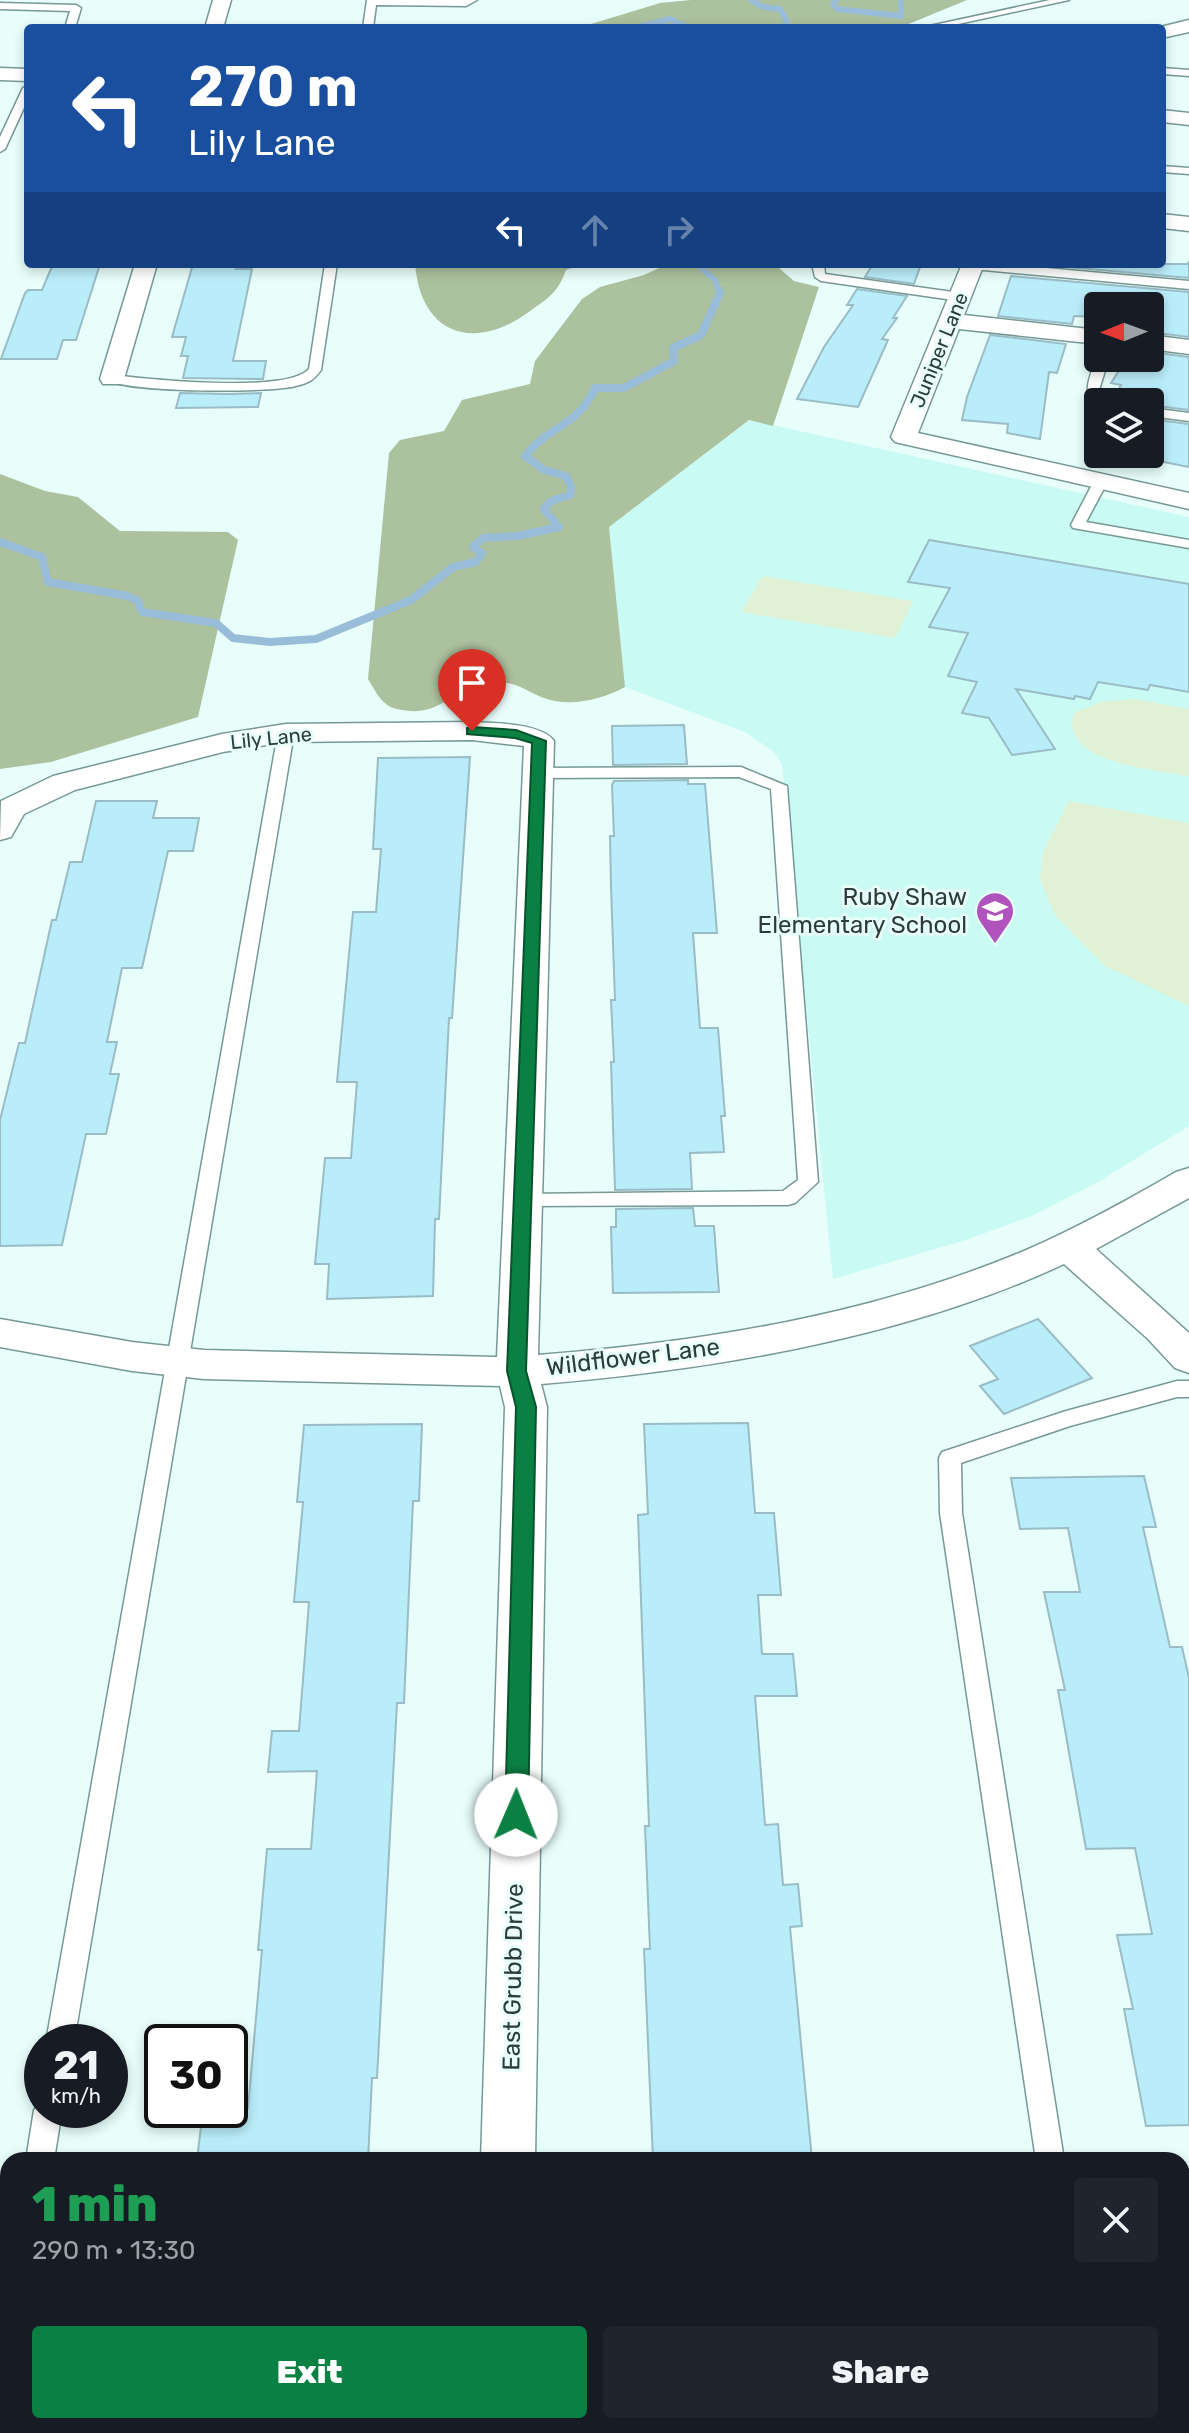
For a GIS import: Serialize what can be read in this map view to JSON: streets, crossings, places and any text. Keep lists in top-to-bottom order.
{
  "streets": {
    "street": [
      "Juniper Lane",
      "Lily Lane",
      "Wildflower Lane",
      "East Grubb Drive"
    ]
  },
  "crossings": [
    ["Lily Lane", "East Grubb Drive"],
    ["Wildflower Lane", "East Grubb Drive"]
  ],
  "places": {
    "school or university": ["Ruby Shaw Elementary School"]
  },
  "north": "left",
  "page": {
    "turn": ["270 m", "Lily Lane"],
    "speed": "21 km/h",
    "limit": "30",
    "heading": ["1 min", "290 m · 13:30"],
    "buttons": ["Exit", "Share"]
  }
}
